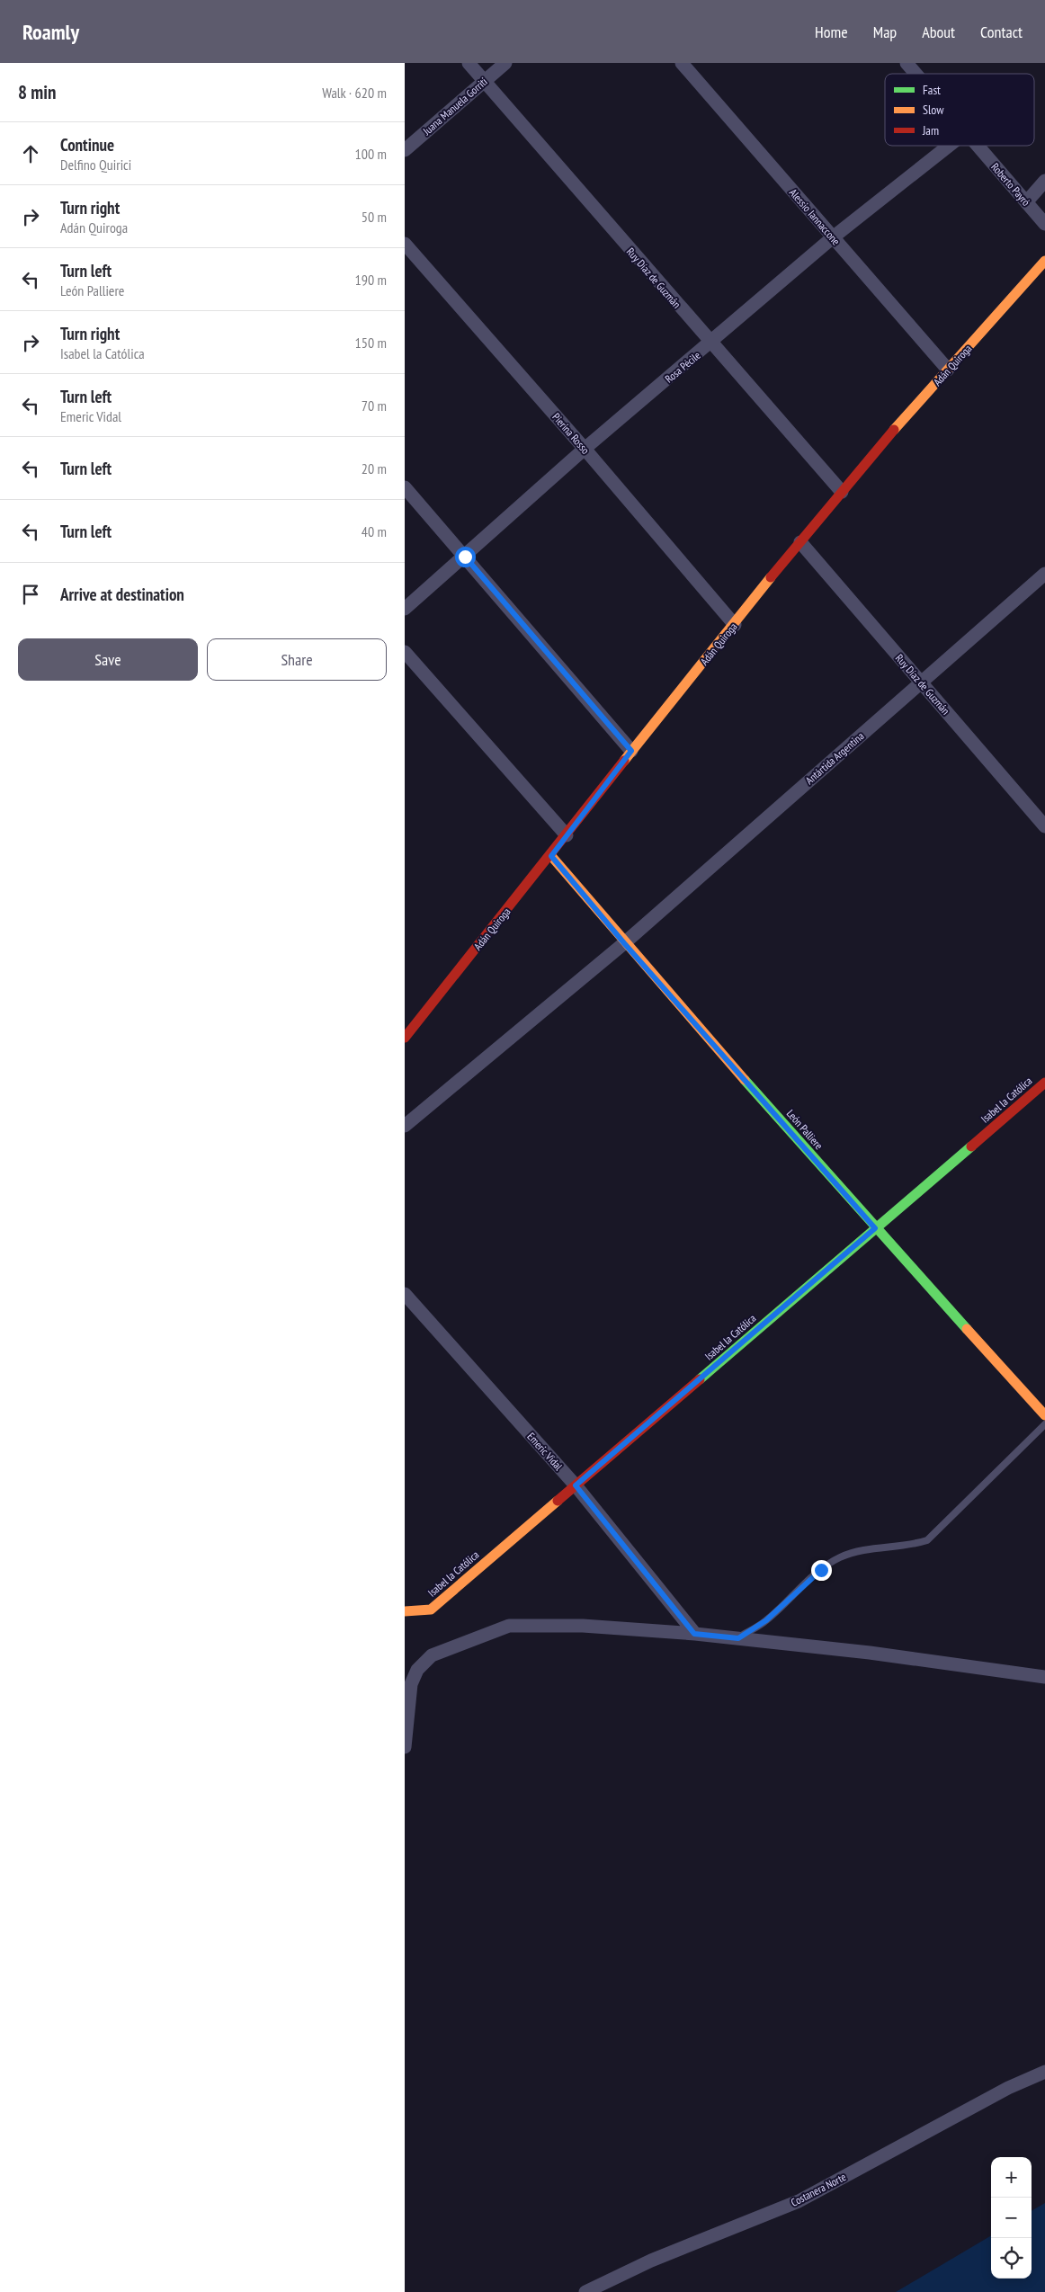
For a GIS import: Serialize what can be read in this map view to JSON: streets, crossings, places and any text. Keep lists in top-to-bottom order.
{
  "streets": {
    "street": [
      "Juana Manuela Gorriti",
      "Roberto Payró",
      "Alessio Iannaccone",
      "Ruy Díaz de Guzmán",
      "Adán Quiroga",
      "Rosa Pécile",
      "Pierina Rosso",
      "Antártida Argentina",
      "Isabel la Católica",
      "León Palliere",
      "Emeric Vidal",
      "Costanera Norte"
    ]
  },
  "crossings": [
    ["Juana Manuela Gorriti", "Ruy Díaz de Guzmán"],
    ["Alessio Iannaccone", "Adán Quiroga"],
    ["Alessio Iannaccone", "Rosa Pécile"],
    ["Ruy Díaz de Guzmán", "Adán Quiroga"],
    ["Ruy Díaz de Guzmán", "Rosa Pécile"],
    ["Ruy Díaz de Guzmán", "Antártida Argentina"],
    ["Adán Quiroga", "Pierina Rosso"],
    ["Adán Quiroga", "León Palliere"],
    ["Rosa Pécile", "Pierina Rosso"],
    ["Antártida Argentina", "León Palliere"],
    ["Isabel la Católica", "León Palliere"],
    ["Isabel la Católica", "Emeric Vidal"]
  ],
  "legend": ["Fast", "Slow", "Jam"],
  "page": {
    "header": "Roamly",
    "nav": [
      "Home",
      "Map",
      "About",
      "Contact"
    ],
    "heading": ["8 min", "Walk · 620 m"],
    "list": [
      ["Continue", "Delfino Quirici", "100 m"],
      ["Turn right", "Adán Quiroga", "50 m"],
      ["Turn left", "León Palliere", "190 m"],
      ["Turn right", "Isabel la Católica", "150 m"],
      ["Turn left", "Emeric Vidal", "70 m"],
      ["Turn left", "20 m"],
      ["Turn left", "40 m"],
      "Arrive at destination"
    ],
    "buttons": ["Save", "Share"],
    "map_buttons": ["+", "−"]
  }
}
